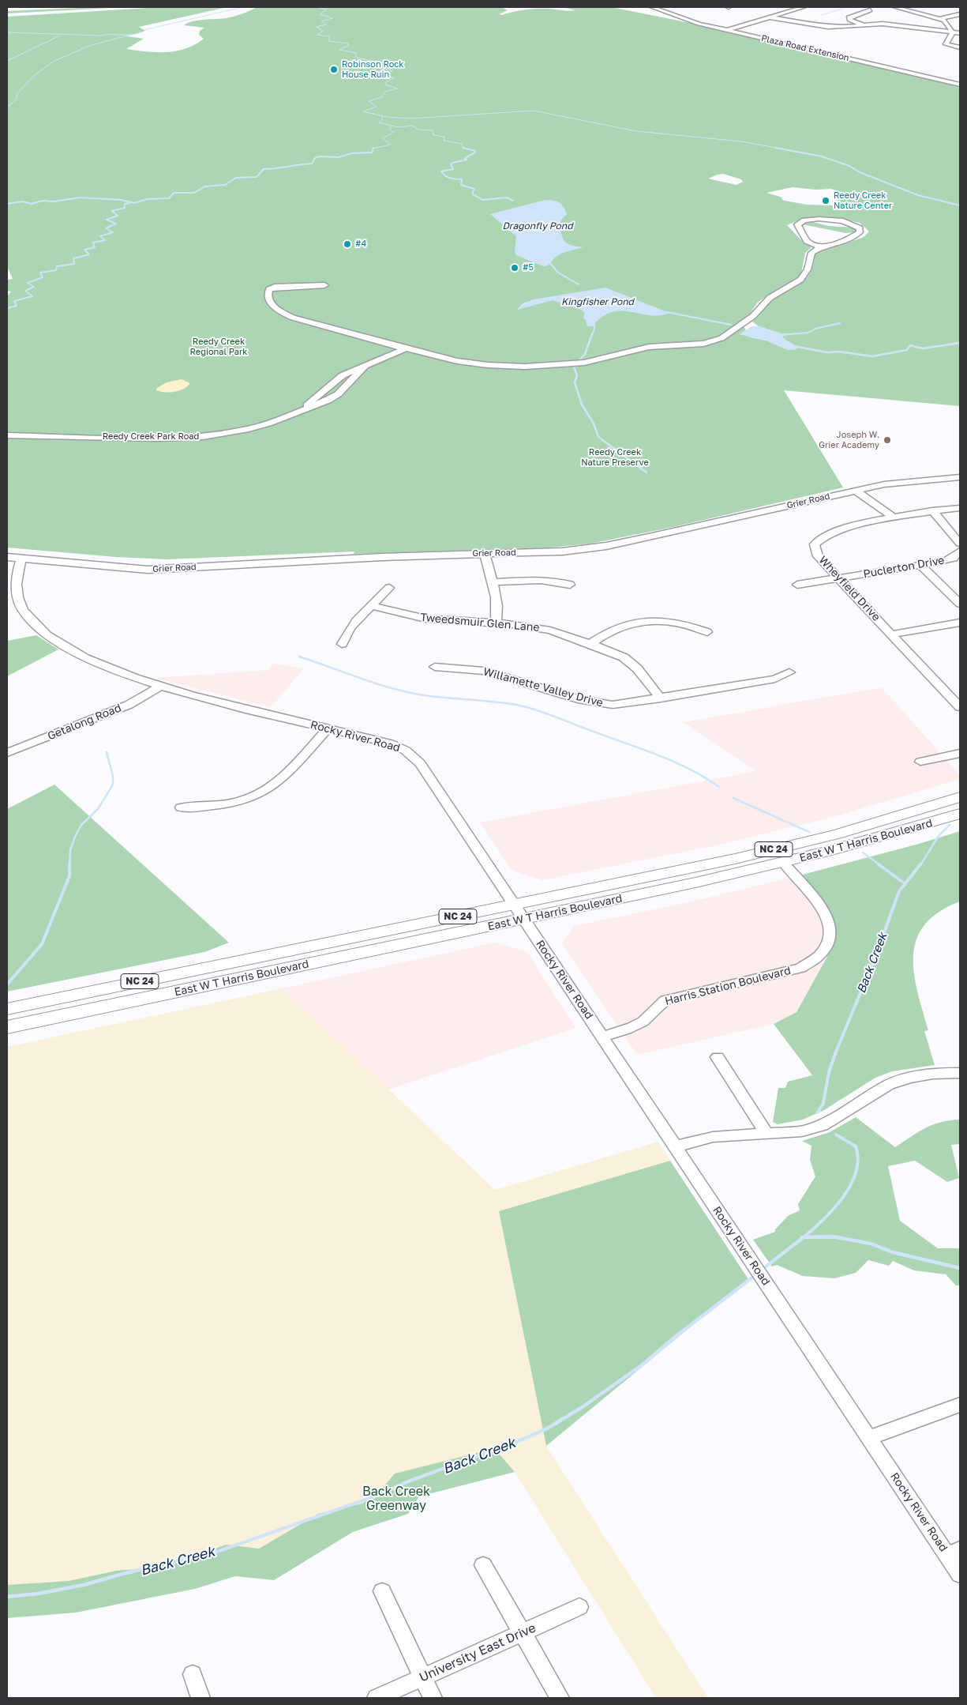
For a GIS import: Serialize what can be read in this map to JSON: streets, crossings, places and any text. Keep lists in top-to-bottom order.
{
  "streets": {
    "main road": ["East W T Harris Boulevard", "NC 24"],
    "street": [
      "Plaza Road Extension",
      "Reedy Creek Park Road",
      "Grier Road",
      "Puclerton Drive",
      "Wheyfield Drive",
      "Tweedsmuir Glen Lane",
      "Willamette Valley Drive",
      "Getalong Road",
      "Rocky River Road",
      "Harris Station Boulevard",
      "University East Drive"
    ]
  },
  "crossings": [
    ["Grier Road", "Rocky River Road"],
    ["Puclerton Drive", "Wheyfield Drive"],
    ["Tweedsmuir Glen Lane", "Willamette Valley Drive"],
    ["Getalong Road", "Rocky River Road"],
    ["Rocky River Road", "East W T Harris Boulevard"],
    ["Rocky River Road", "Harris Station Boulevard"],
    ["East W T Harris Boulevard", "Harris Station Boulevard"]
  ],
  "water": ["Dragonfly Pond", "Kingfisher Pond", "Back Creek"],
  "parks": ["Reedy Creek Regional Park", "Reedy Creek Nature Preserve", "Back Creek Greenway"],
  "places": [
    "Robinson Rock House Ruin",
    "Reedy Creek Nature Center",
    "#4",
    "#5",
    "Joseph W. Grier Academy"
  ]
}
